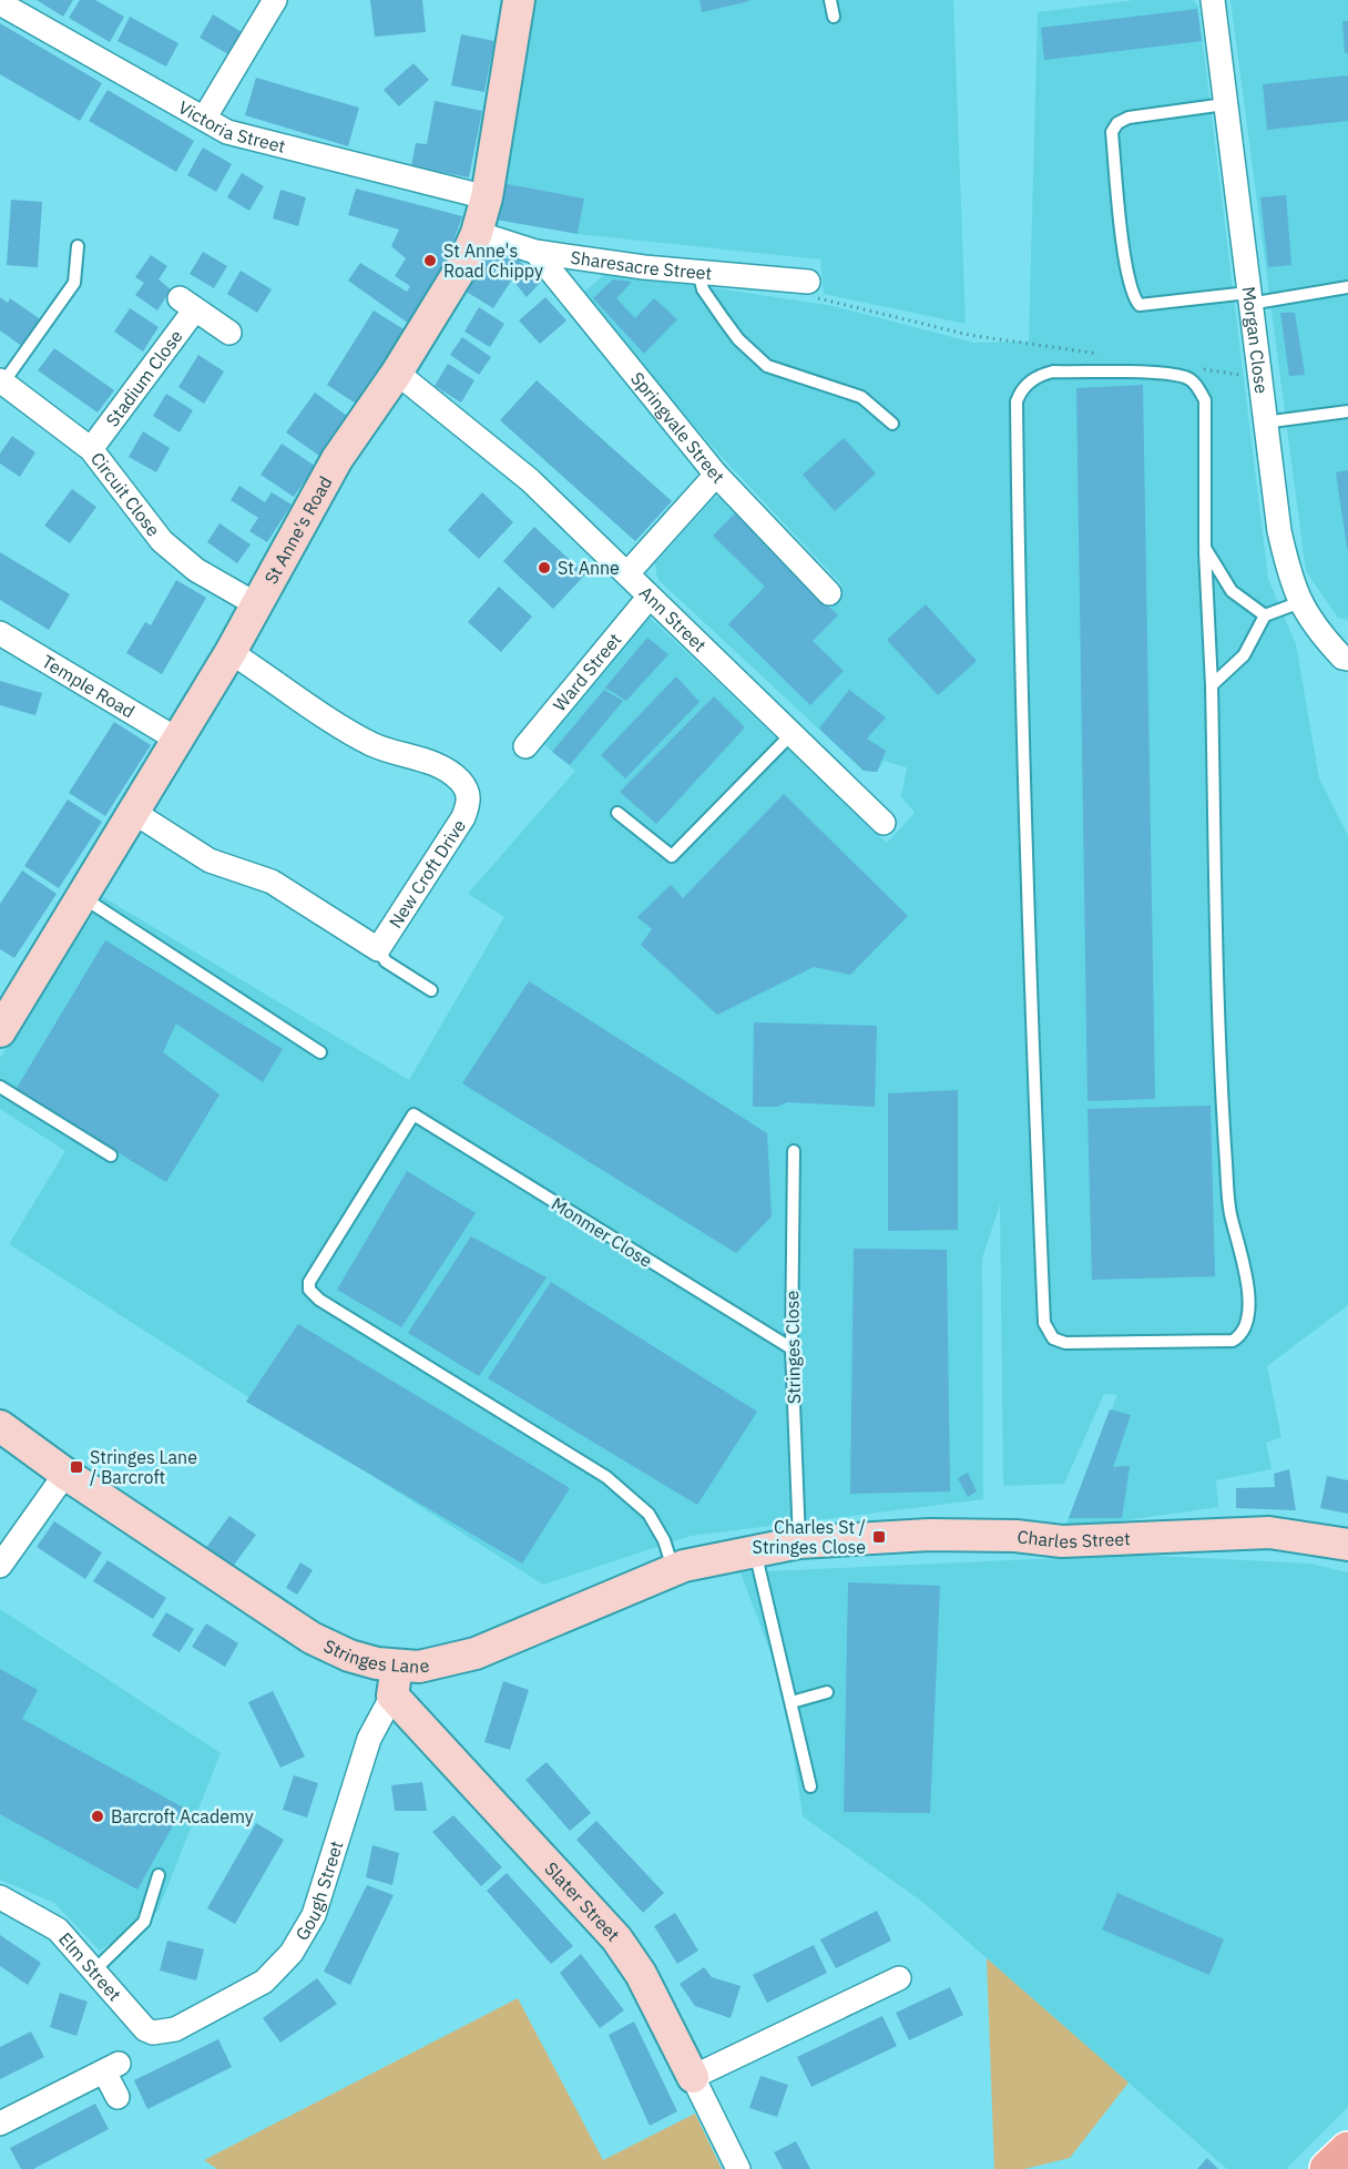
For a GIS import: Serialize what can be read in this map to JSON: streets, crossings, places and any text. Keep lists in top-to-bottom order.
{
  "streets": {
    "street": [
      "Victoria Street",
      "Sharesacre Street",
      "Morgan Close",
      "Stadium Close",
      "Springvale Street",
      "Circuit Close",
      "St Anne's Road",
      "Ann Street",
      "Ward Street",
      "Temple Road",
      "New Croft Drive",
      "Charles Street",
      "Stringes Lane",
      "Gough Street",
      "Slater Street",
      "Elm Street"
    ],
    "lane": ["Monmer Close", "Stringes Close"]
  },
  "crossings": [
    ["Victoria Street", "St Anne's Road"],
    ["Sharesacre Street", "Springvale Street"],
    ["Sharesacre Street", "St Anne's Road"],
    ["Stadium Close", "Circuit Close"],
    ["Circuit Close", "St Anne's Road"],
    ["St Anne's Road", "Ann Street"],
    ["St Anne's Road", "Temple Road"],
    ["St Anne's Road", "New Croft Drive"],
    ["Ann Street", "Ward Street"],
    ["Monmer Close", "Stringes Close"],
    ["Monmer Close", "Stringes Lane"],
    ["Stringes Close", "Charles Street"],
    ["Stringes Close", "Stringes Lane"],
    ["Charles Street", "Stringes Lane"],
    ["Stringes Lane", "Gough Street"],
    ["Stringes Lane", "Slater Street"],
    ["Gough Street", "Slater Street"],
    ["Gough Street", "Elm Street"]
  ],
  "places": {
    "other": ["St Anne's Road Chippy", "St Anne", "Barcroft Academy"],
    "transit": ["Stringes Lane / Barcroft", "Charles St / Stringes Close"]
  }
}
